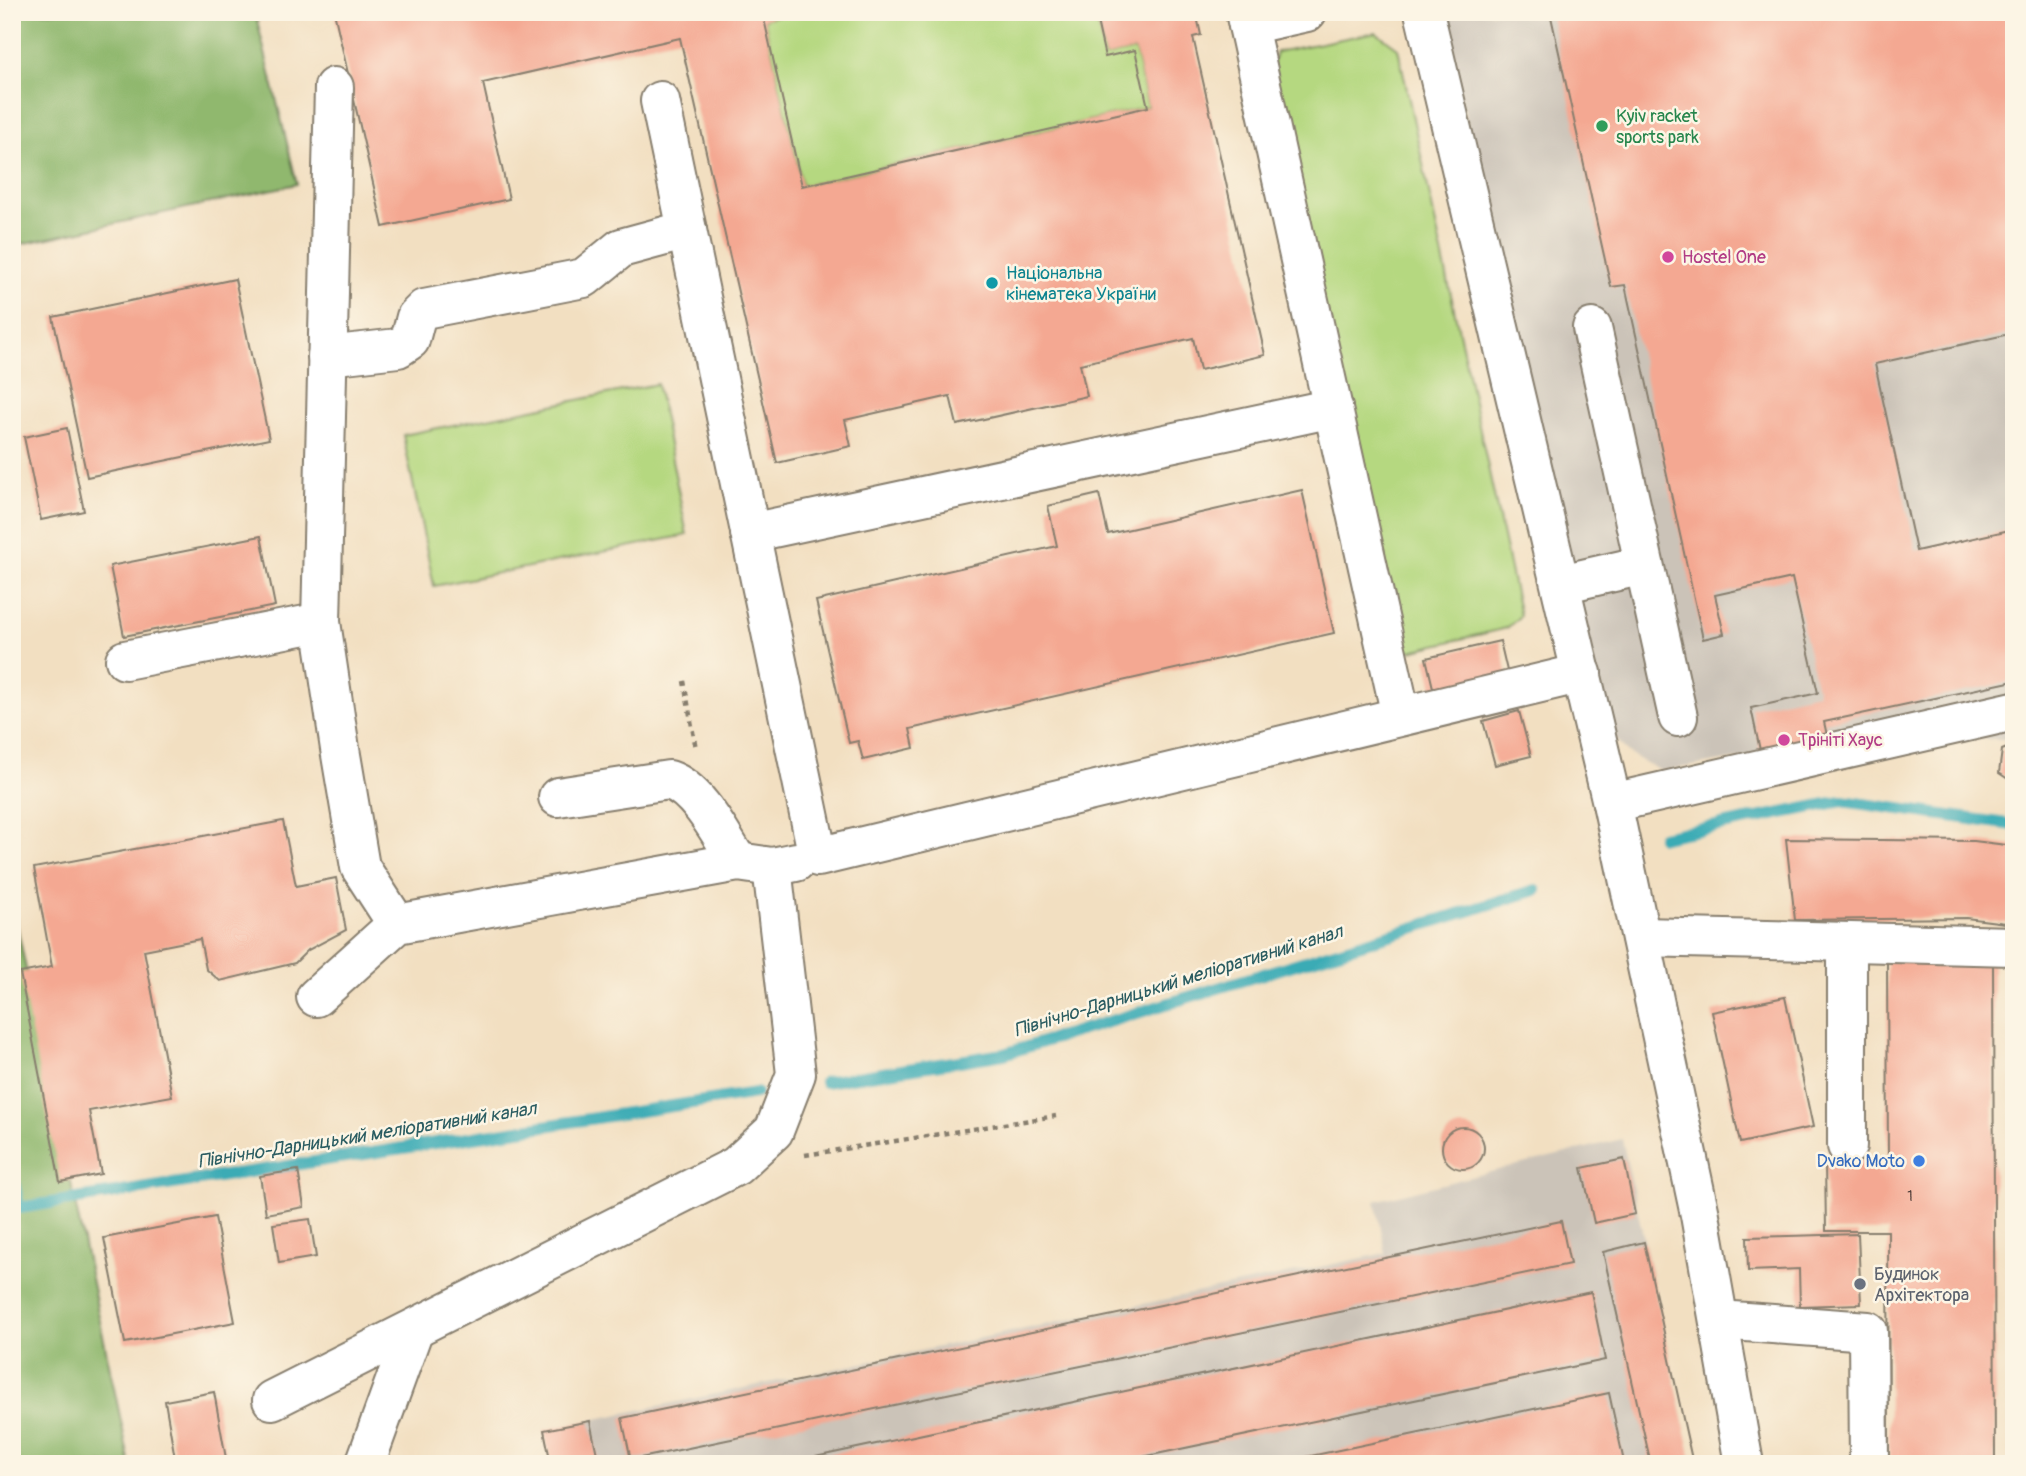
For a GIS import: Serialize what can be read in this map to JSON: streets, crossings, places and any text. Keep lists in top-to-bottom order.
{
  "water": ["Північно-Дарницький меліоративний канал"],
  "places": [
    "Kyiv racket sports park",
    "Hostel One",
    "Національна кінематека України",
    "Трініті Хаус",
    "Dvako Moto",
    "Будинок Архітектора"
  ],
  "house_numbers": ["1"]
}
